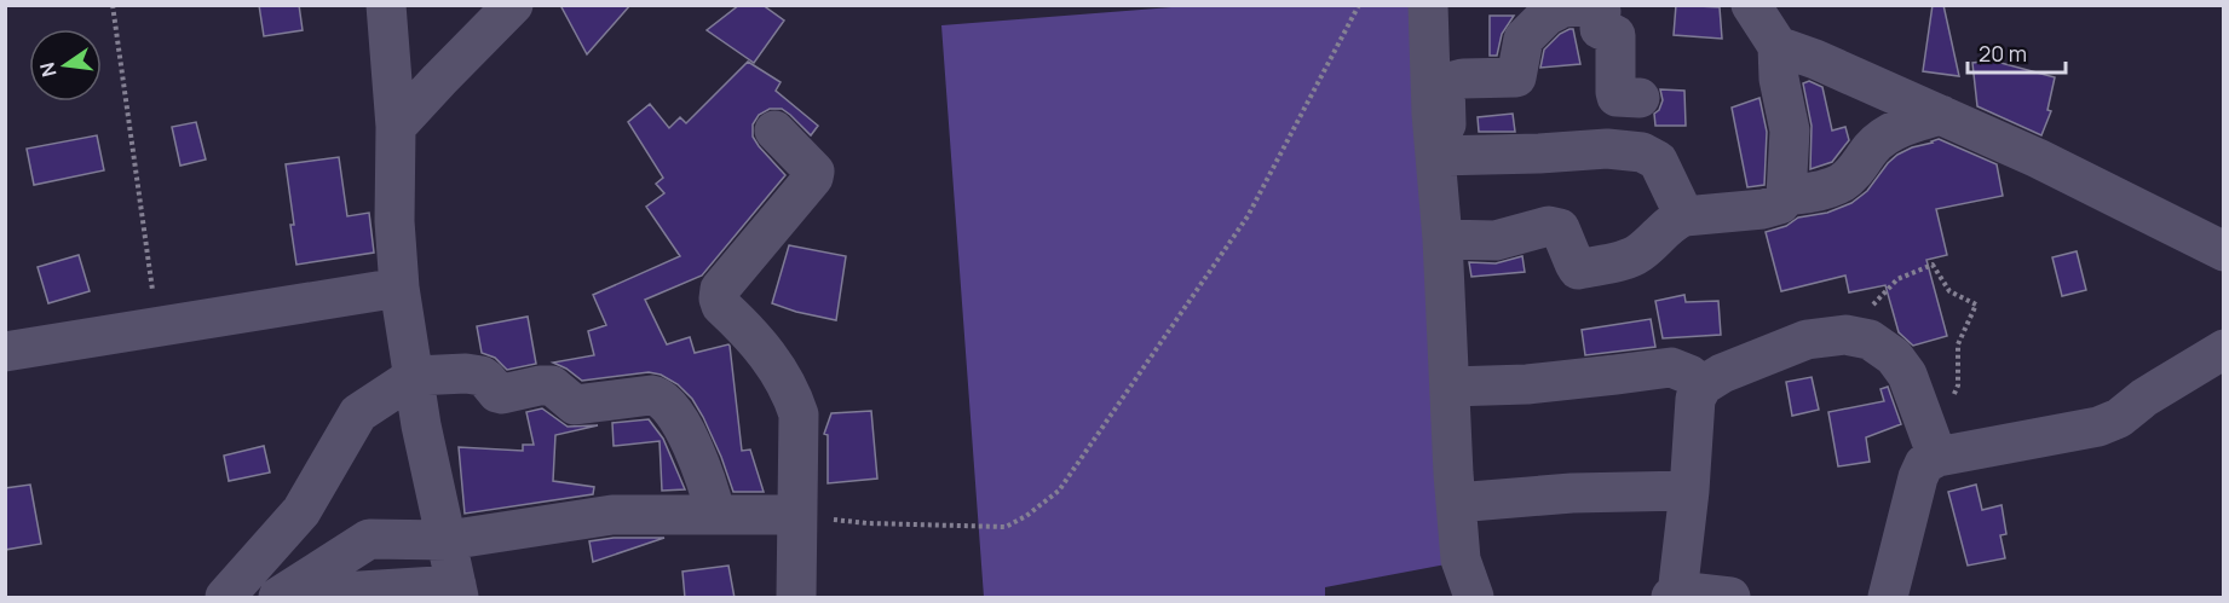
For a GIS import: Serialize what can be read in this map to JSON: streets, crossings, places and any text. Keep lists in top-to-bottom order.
{
  "scale_bar": "20 m",
  "north": "left"
}
